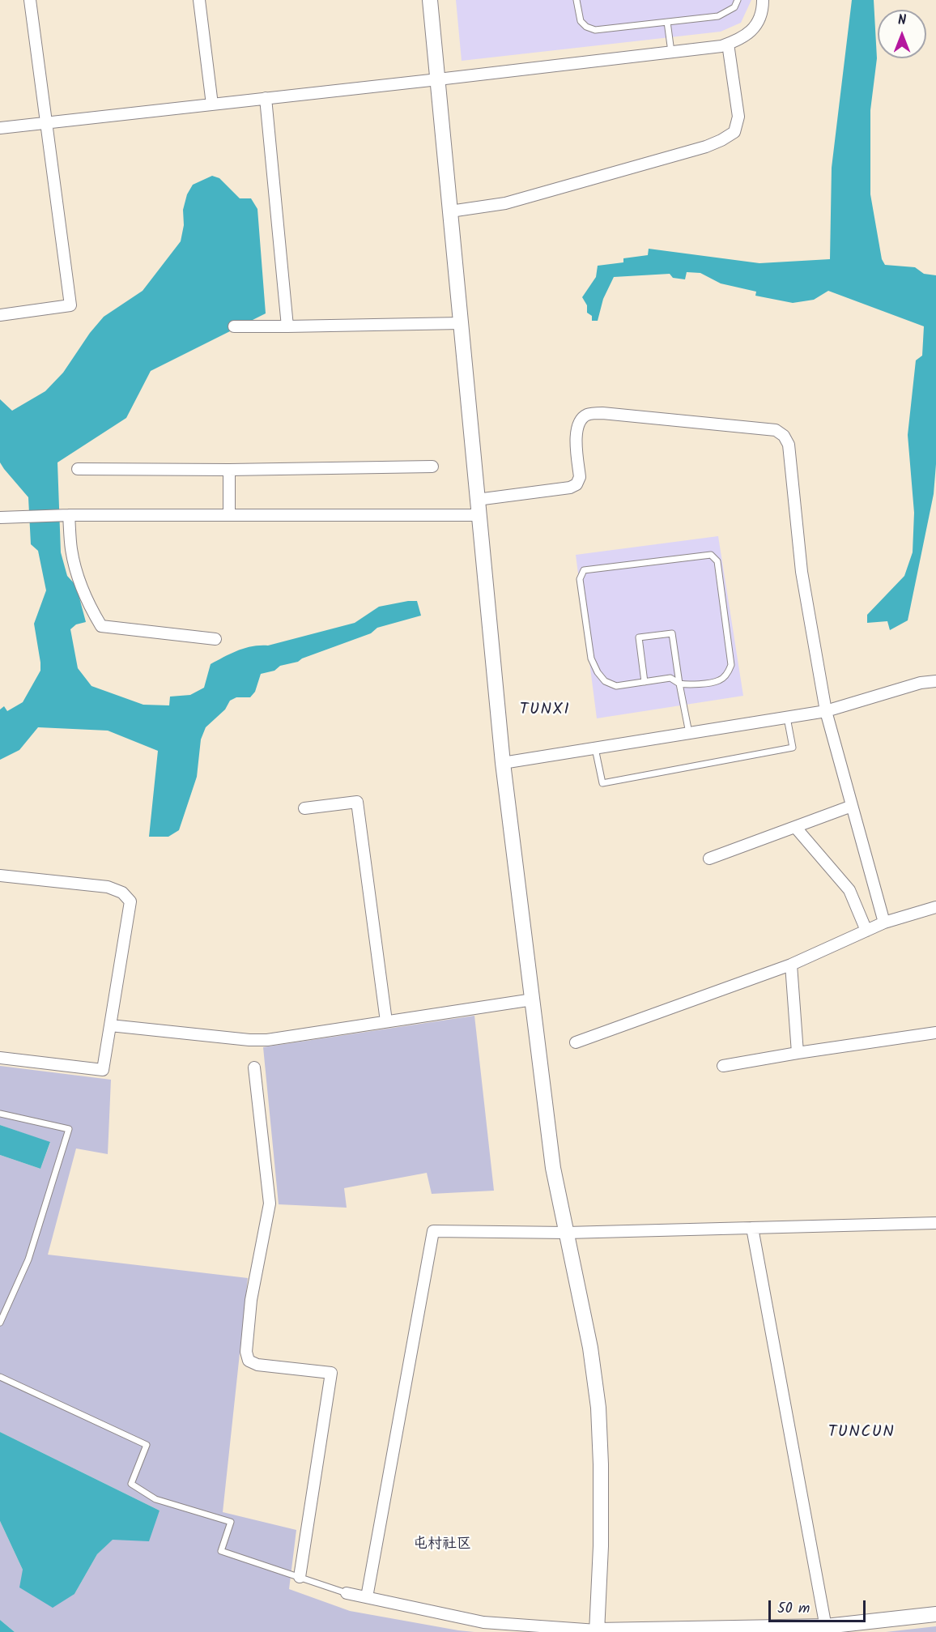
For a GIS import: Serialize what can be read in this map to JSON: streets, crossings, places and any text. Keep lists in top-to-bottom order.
{
  "districts": ["TUNXI", "TUNCUN", "屯村社区"],
  "scale_bar": "50 m",
  "north": "top"
}
